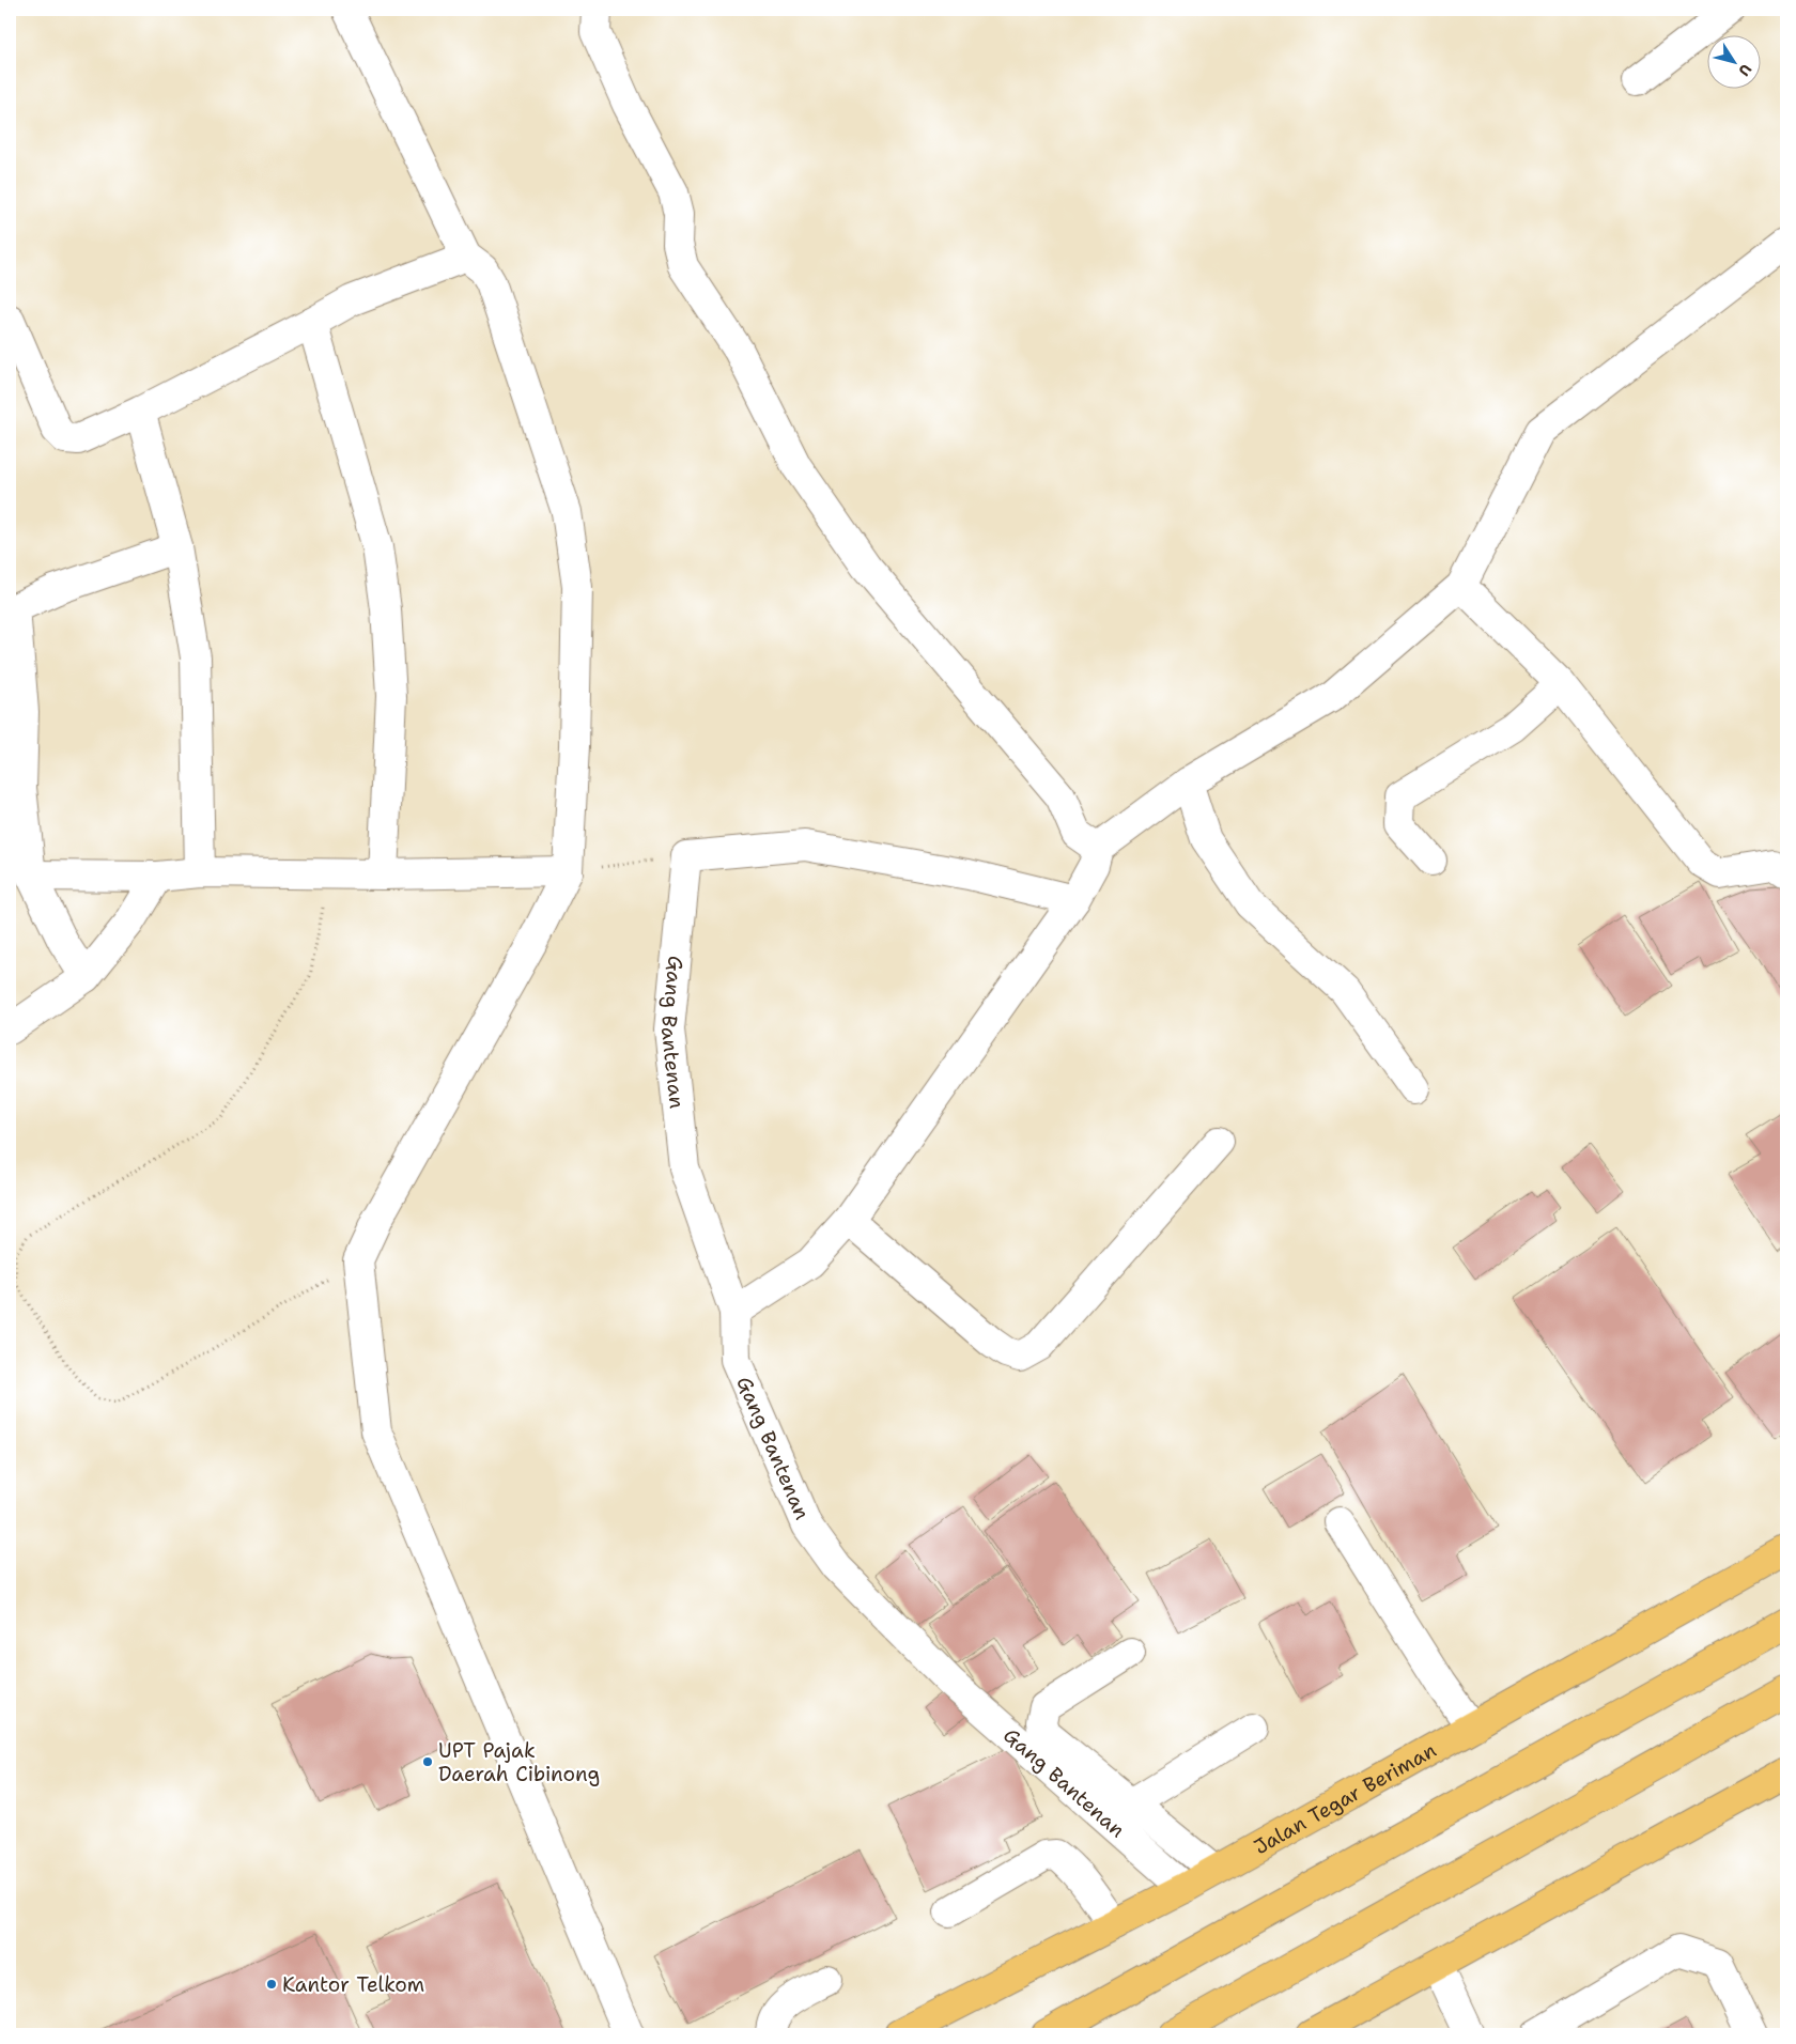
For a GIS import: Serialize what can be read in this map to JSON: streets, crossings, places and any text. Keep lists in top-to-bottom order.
{
  "streets": {
    "main road": ["Jalan Tegar Beriman"],
    "street": ["Gang Bantenan"]
  },
  "crossings": [
    ["Gang Bantenan", "Jalan Tegar Beriman"]
  ],
  "places": ["UPT Pajak Daerah Cibinong", "Kantor Telkom"],
  "north": "bottom right"
}
